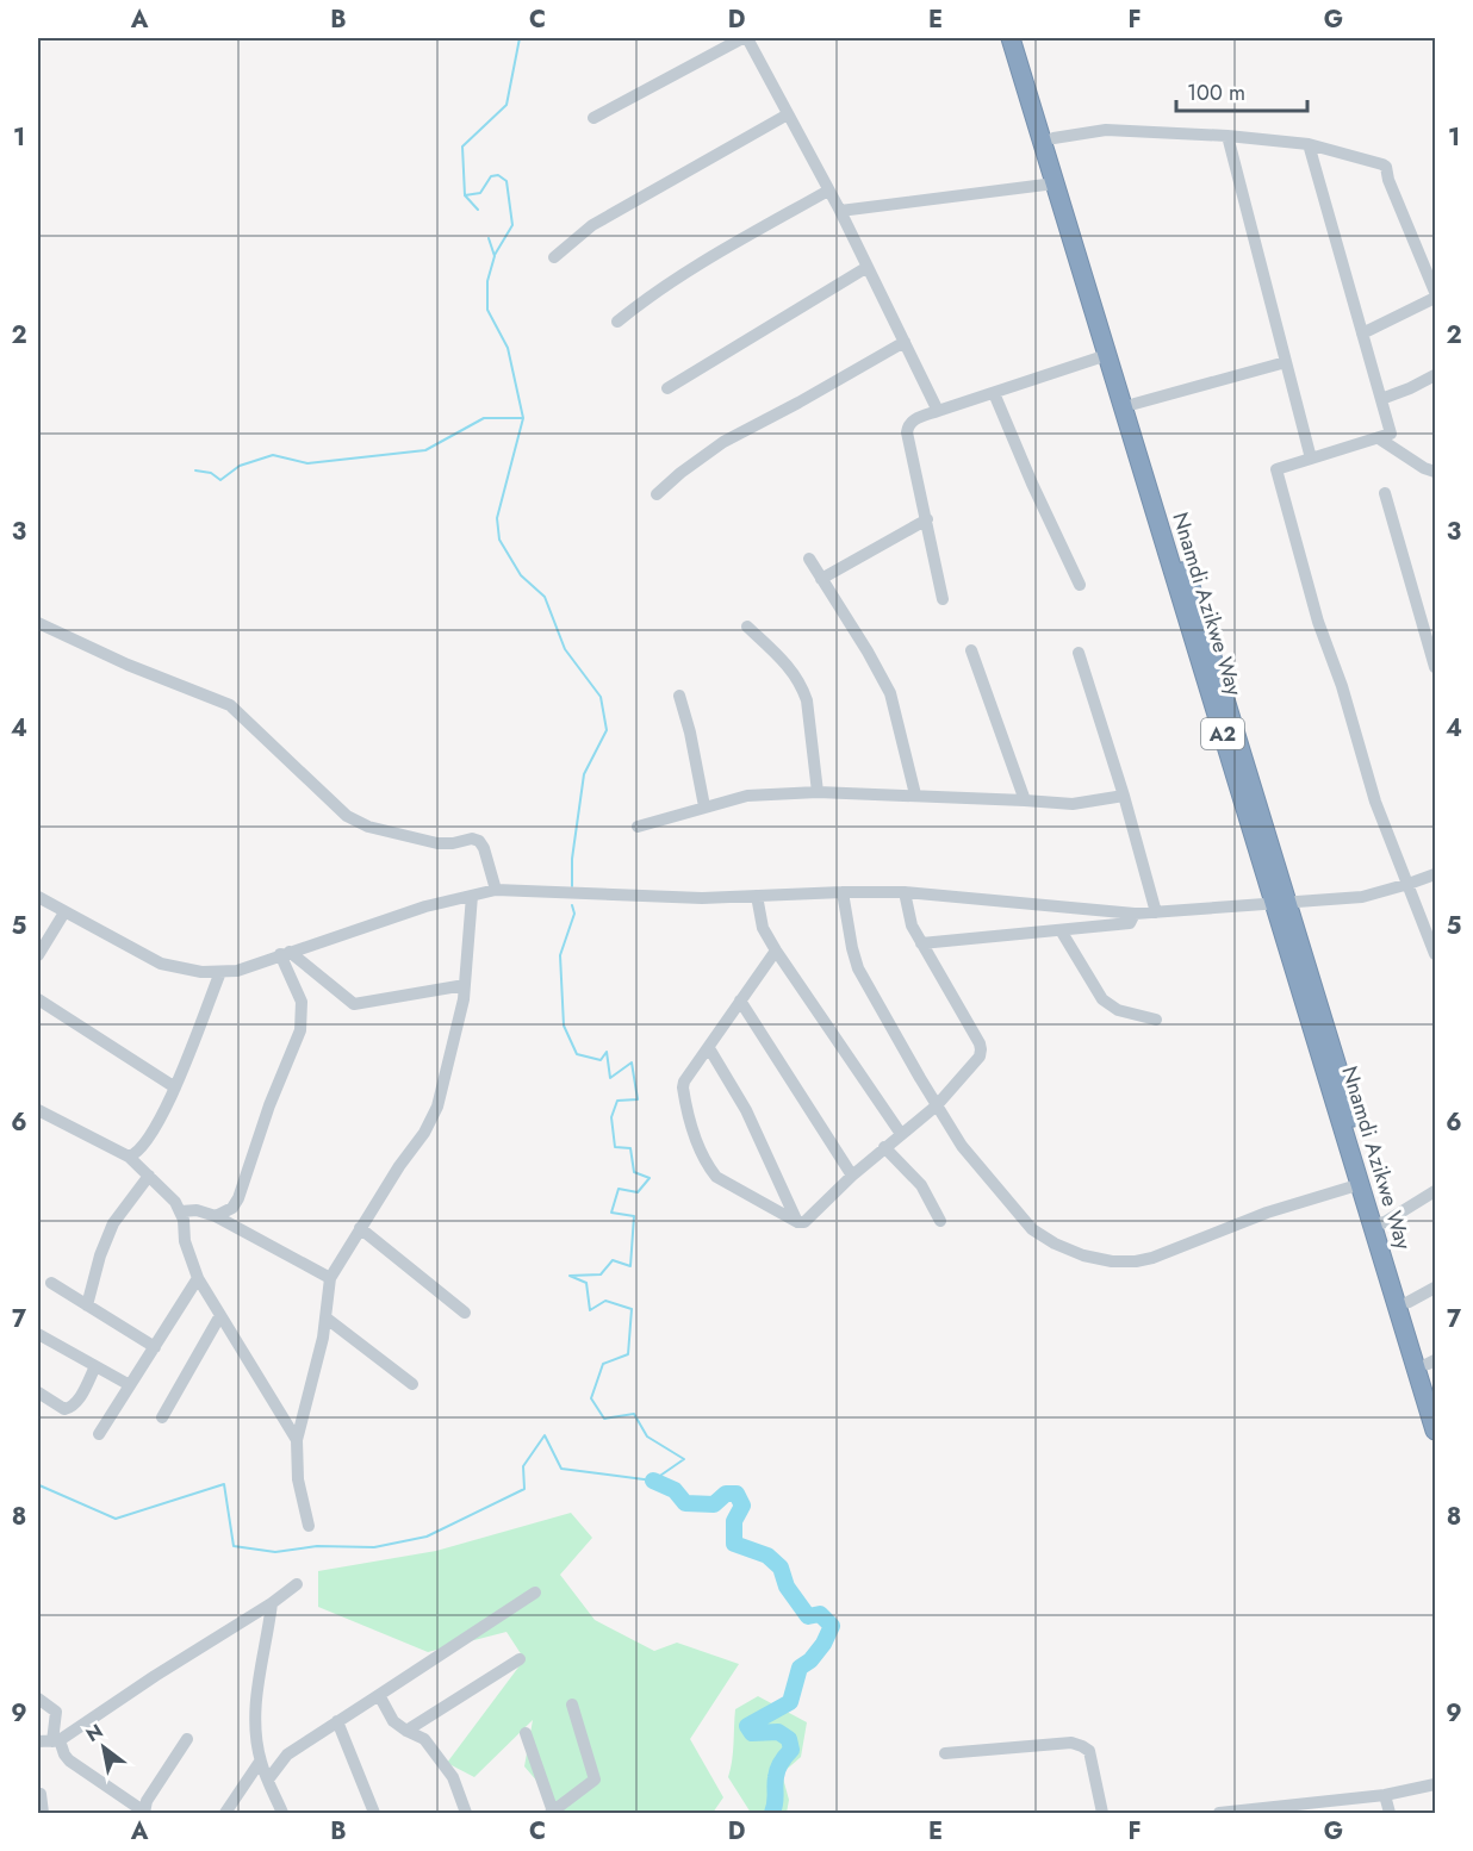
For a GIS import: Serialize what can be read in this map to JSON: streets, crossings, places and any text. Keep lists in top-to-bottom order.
{
  "streets": {
    "highway": ["Nnamdi Azikwe Way", "A2"]
  },
  "scale_bar": "100 m",
  "north": "top left",
  "grid": {
    "columns": [
      "A",
      "B",
      "C",
      "D",
      "E",
      "F",
      "G"
    ],
    "rows": [
      "1",
      "2",
      "3",
      "4",
      "5",
      "6",
      "7",
      "8",
      "9"
    ]
  }
}
